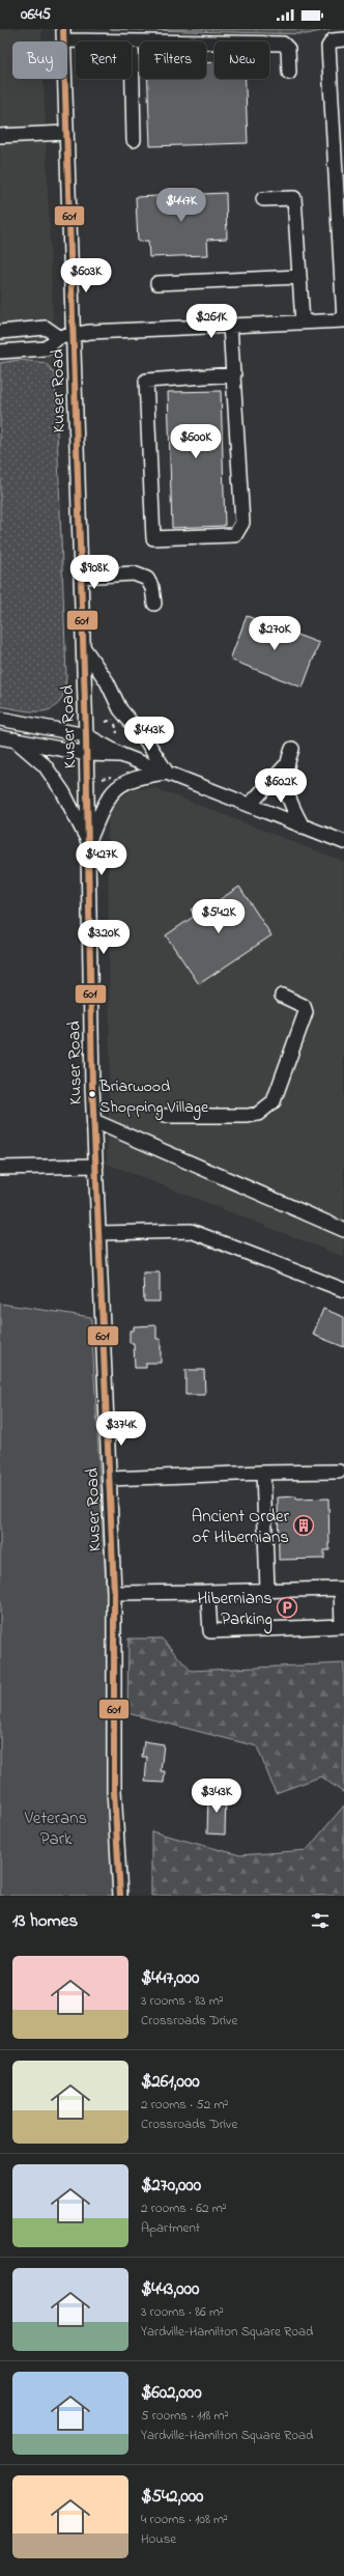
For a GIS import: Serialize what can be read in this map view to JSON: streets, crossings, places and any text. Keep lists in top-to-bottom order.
{
  "streets": {
    "street": ["Kuser Road"]
  },
  "parks": ["Veterans Park"],
  "places": {
    "other": ["Briarwood Shopping Village"],
    "building": ["Ancient Order of Hibernians"],
    "parking": ["Hibernians Parking"]
  },
  "lines": ["transit line 601"],
  "page": {
    "status": "06:45",
    "chip": [
      "Buy",
      "Rent",
      "Filters",
      "New"
    ],
    "price": [
      "$447K",
      "$603K",
      "$261K",
      "$600K",
      "$908K",
      "$270K",
      "$443K",
      "$602K",
      "$427K",
      "$542K",
      "$320K",
      "$374K",
      "$343K"
    ],
    "heading": "13 homes",
    "list": [
      {
        "name": "$447,000",
        "note": "3 rooms · 83 m² · Crossroads Drive"
      },
      {
        "name": "$261,000",
        "note": "2 rooms · 52 m² · Crossroads Drive"
      },
      {
        "name": "$270,000",
        "note": "2 rooms · 62 m² · Apartment"
      },
      {
        "name": "$443,000",
        "note": "3 rooms · 86 m² · Yardville-Hamilton Square Road"
      },
      {
        "name": "$602,000",
        "note": "5 rooms · 118 m² · Yardville-Hamilton Square Road"
      },
      {
        "name": "$542,000",
        "note": "4 rooms · 108 m² · House"
      }
    ]
  }
}
